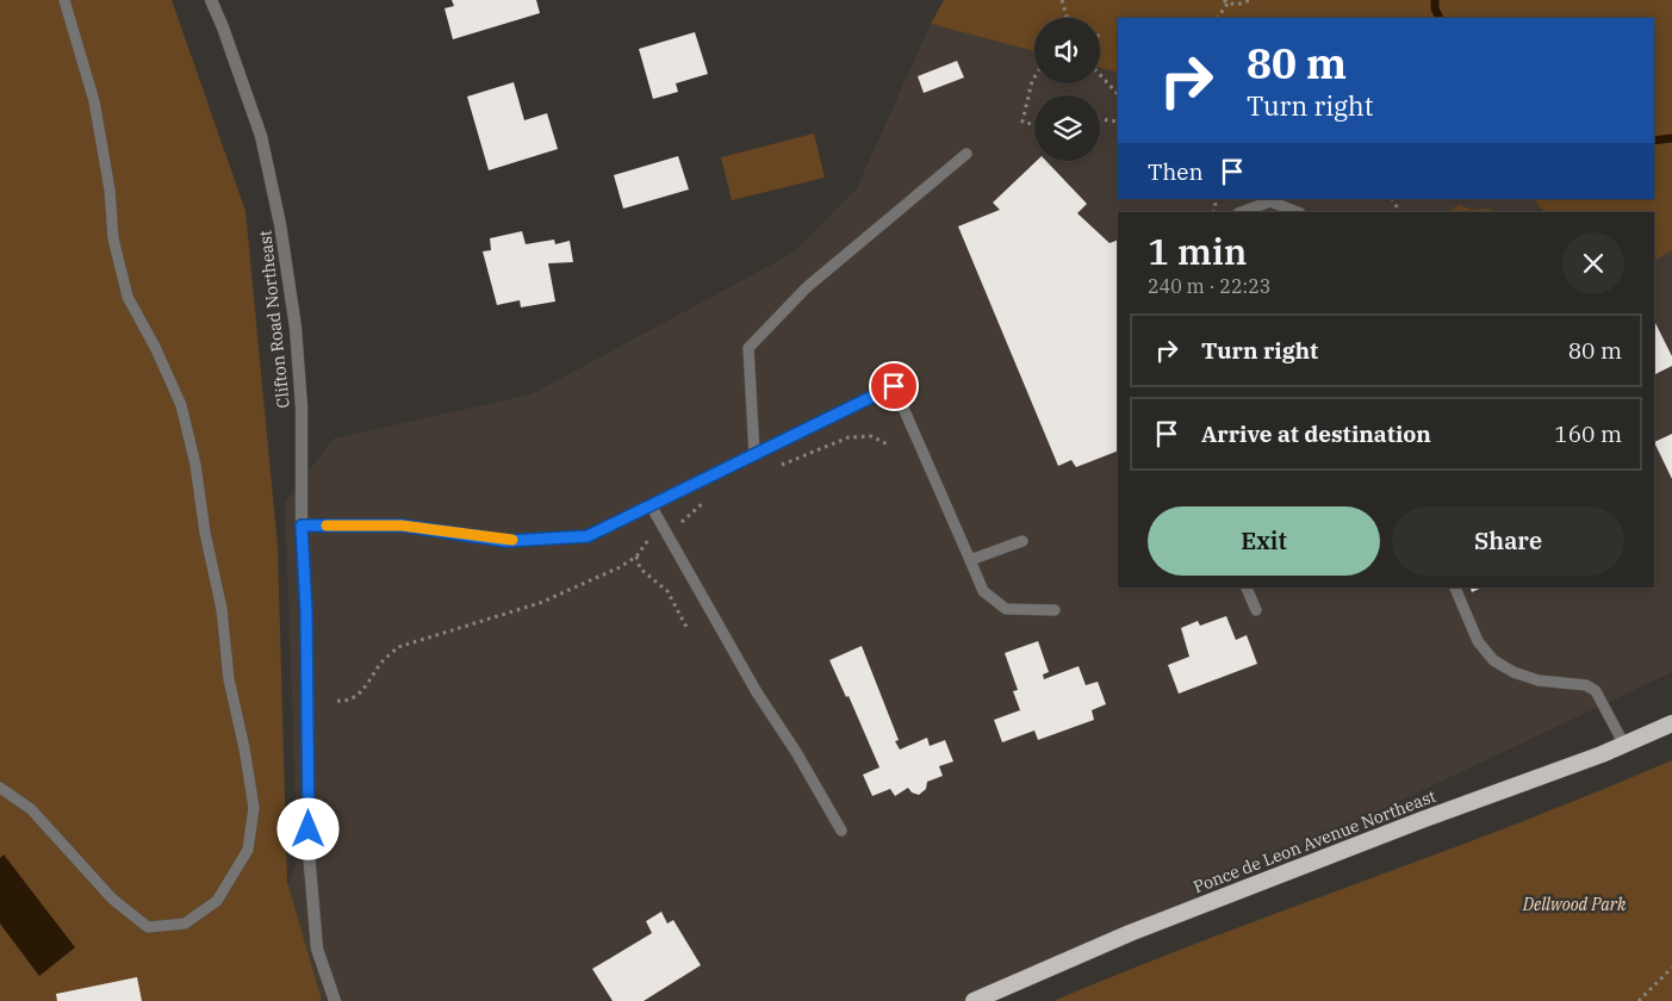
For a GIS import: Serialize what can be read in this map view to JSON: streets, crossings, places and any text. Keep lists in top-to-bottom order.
{
  "streets": {
    "highway": ["Ponce de Leon Avenue Northeast"],
    "street": ["Clifton Road Northeast"]
  },
  "parks": ["Dellwood Park"],
  "page": {
    "turn": ["80 m", "Turn right"],
    "then": "Then",
    "heading": ["1 min", "240 m · 22:23"],
    "list": [
      {
        "name": "Turn right",
        "value": "80 m"
      },
      {
        "name": "Arrive at destination",
        "value": "160 m"
      }
    ],
    "buttons": ["Exit", "Share"]
  }
}
